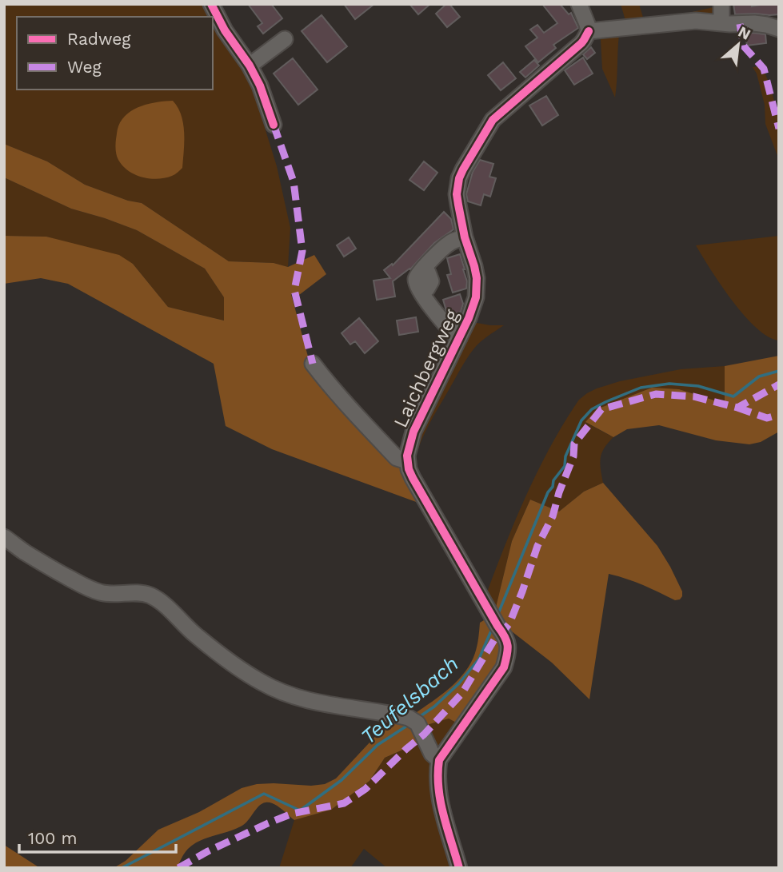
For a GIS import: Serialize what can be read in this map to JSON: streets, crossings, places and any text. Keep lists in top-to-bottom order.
{
  "streets": {
    "street": ["Laichbergweg"]
  },
  "water": ["Teufelsbach"],
  "legend": ["Radweg", "Weg"],
  "scale_bar": "100 m",
  "north": "top right"
}
